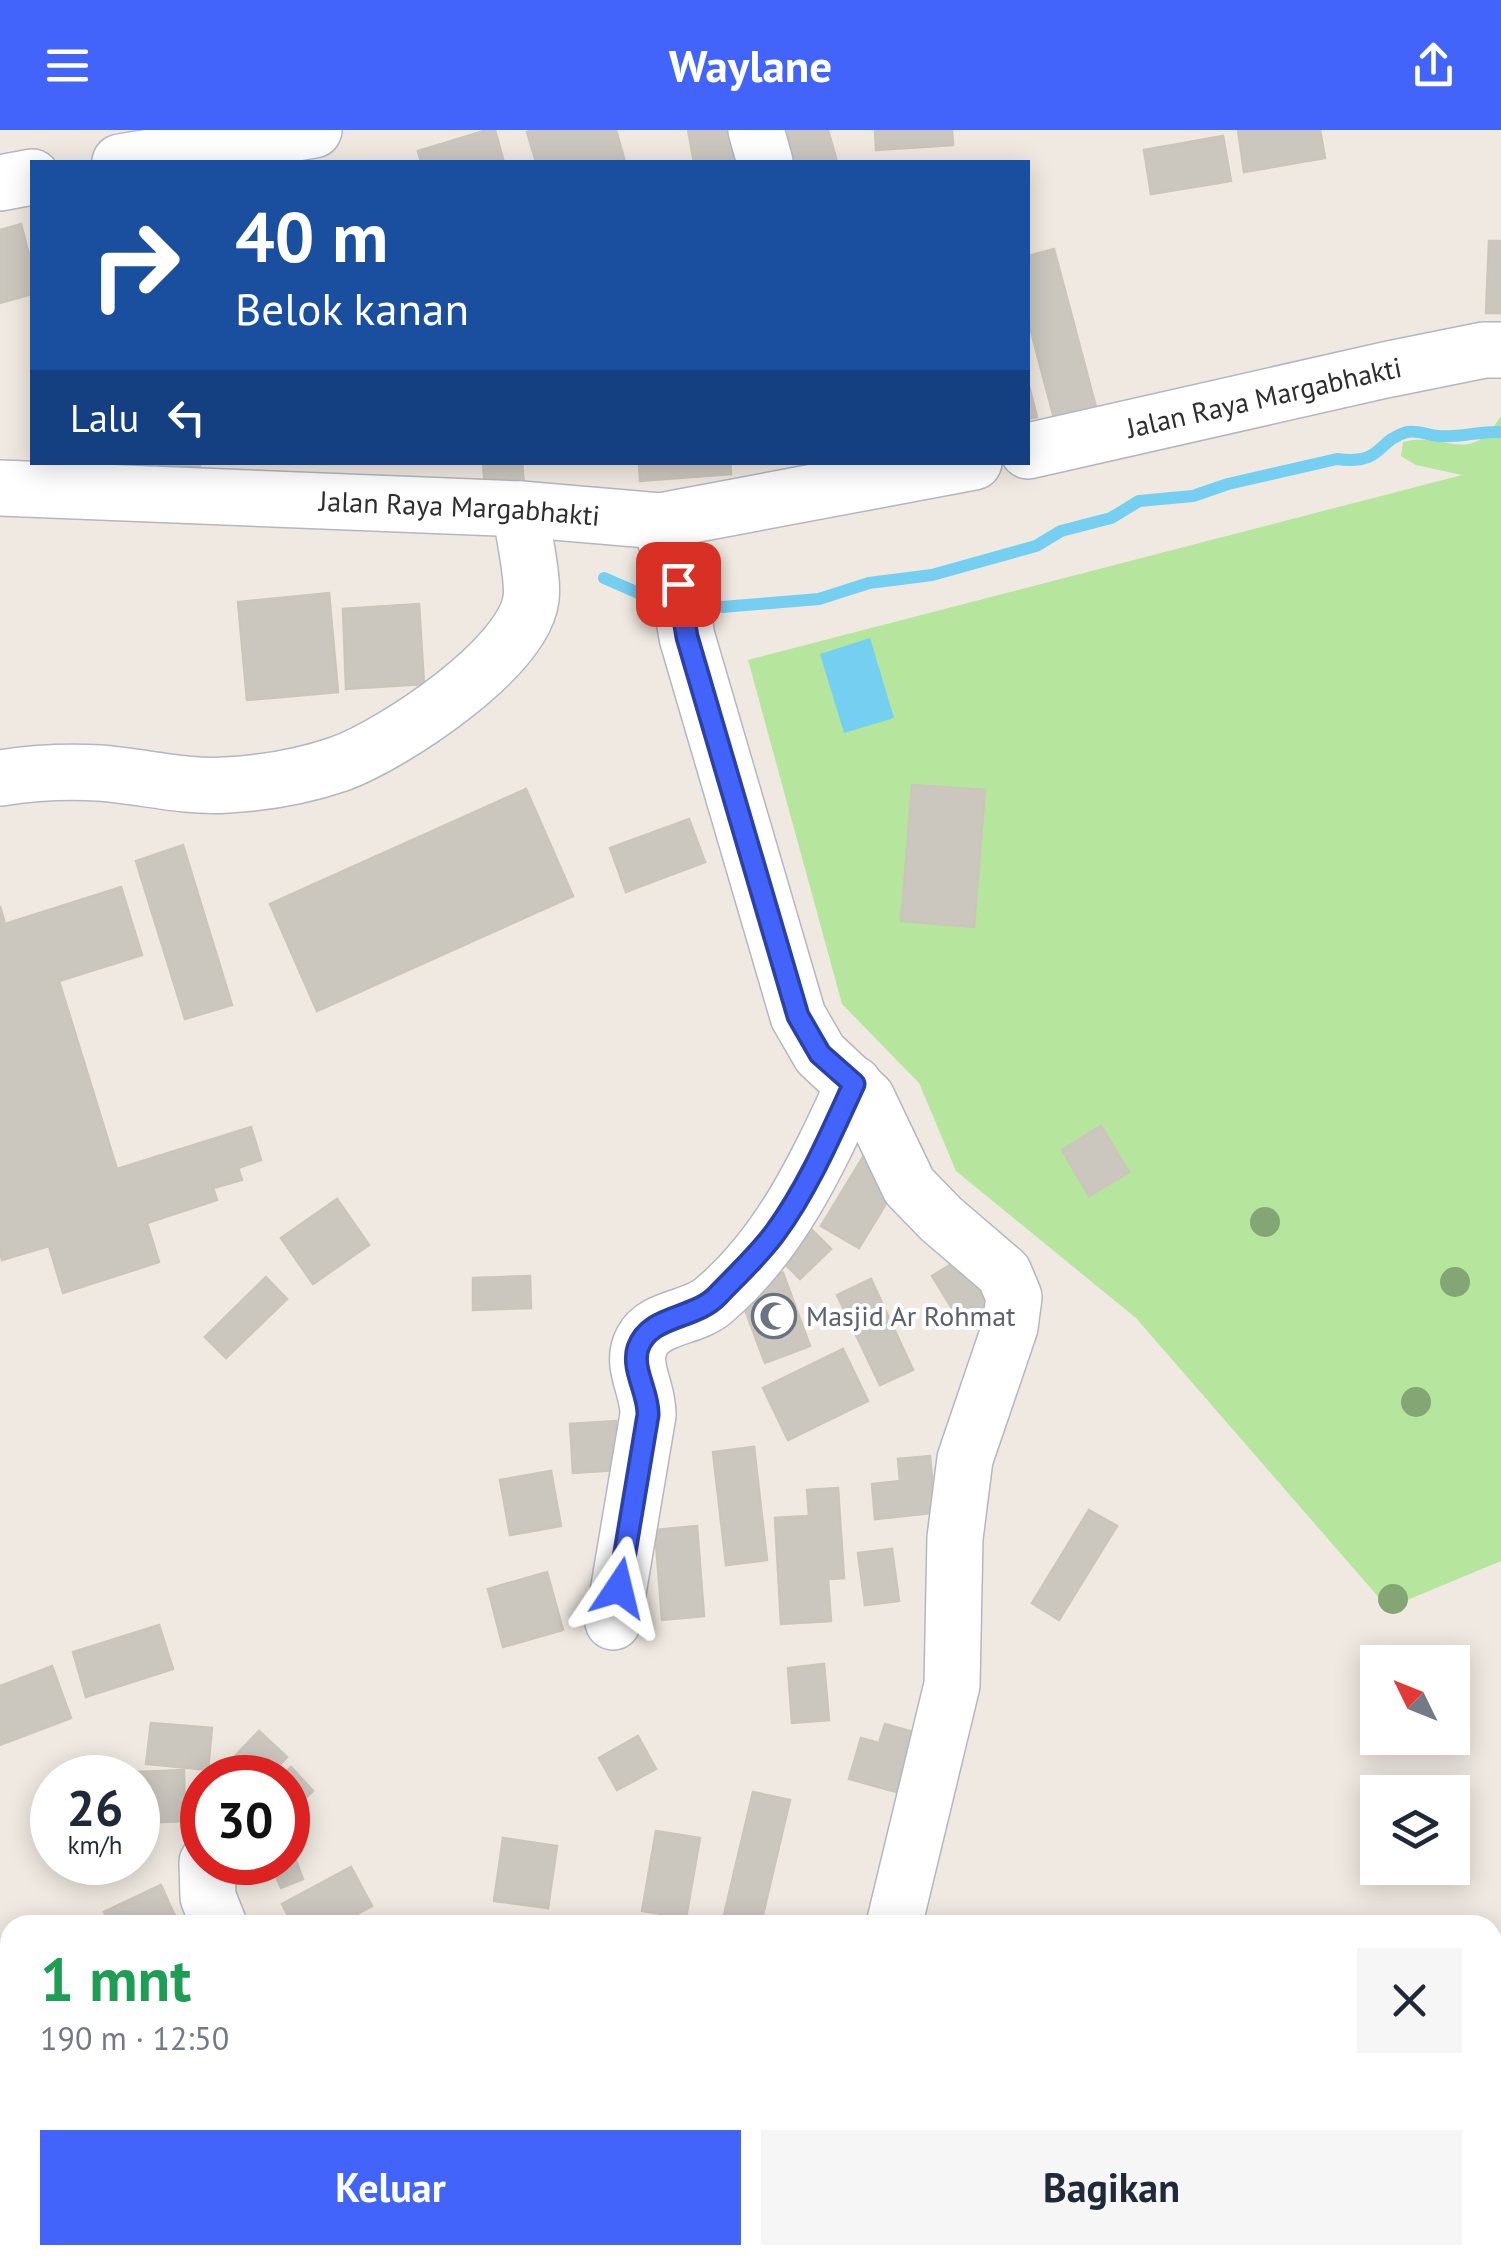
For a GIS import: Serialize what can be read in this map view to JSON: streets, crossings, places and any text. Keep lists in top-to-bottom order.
{
  "streets": {
    "street": ["Jalan Raya Margabhakti"]
  },
  "places": {
    "mosque": ["Masjid Ar Rohmat"]
  },
  "north": "top left",
  "page": {
    "header": "Waylane",
    "turn": ["40 m", "Belok kanan"],
    "then": "Lalu",
    "speed": "26 km/h",
    "limit": "30",
    "heading": ["1 mnt", "190 m · 12:50"],
    "buttons": ["Keluar", "Bagikan"]
  }
}
